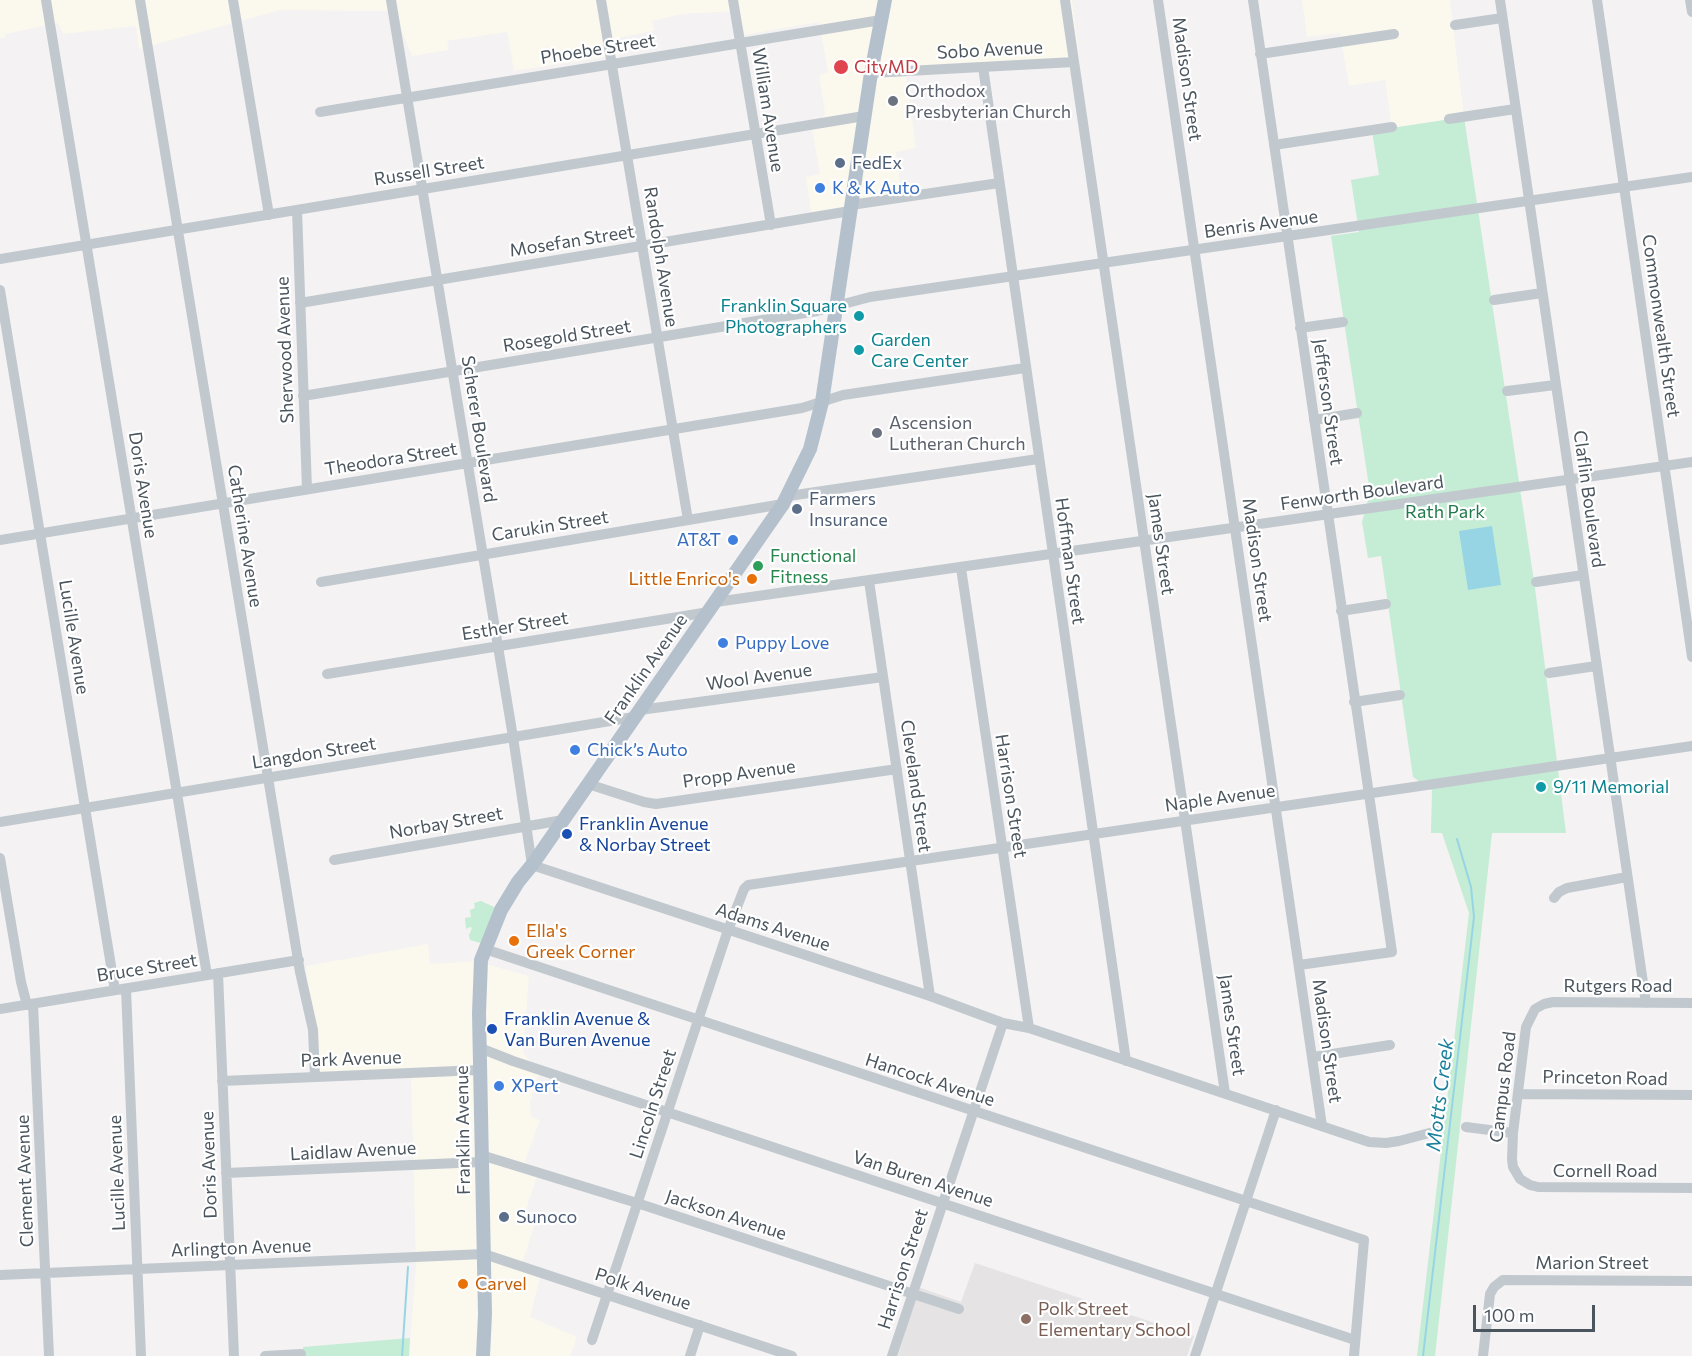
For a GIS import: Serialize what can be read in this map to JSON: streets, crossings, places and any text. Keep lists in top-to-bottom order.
{
  "streets": {
    "main road": ["Franklin Avenue"],
    "street": [
      "Phoebe Street",
      "Sobo Avenue",
      "Madison Street",
      "William Avenue",
      "Russell Street",
      "Benris Avenue",
      "Mosefan Street",
      "Randolph Avenue",
      "Commonwealth Street",
      "Rosegold Street",
      "Sherwood Avenue",
      "Jefferson Street",
      "Scherer Boulevard",
      "Theodora Street",
      "Doris Avenue",
      "Fenworth Boulevard",
      "Claflin Boulevard",
      "Carukin Street",
      "Catherine Avenue",
      "James Street",
      "Hoffman Street",
      "Esther Street",
      "Lucille Avenue",
      "Wool Avenue",
      "Langdon Street",
      "Propp Avenue",
      "Cleveland Street",
      "Harrison Street",
      "Naple Avenue",
      "Norbay Street",
      "Adams Avenue",
      "Bruce Street",
      "Rutgers Road",
      "Park Avenue",
      "Princeton Road",
      "Hancock Avenue",
      "Campus Road",
      "Lincoln Street",
      "Laidlaw Avenue",
      "Cornell Road",
      "Van Buren Avenue",
      "Clement Avenue",
      "Jackson Avenue",
      "Arlington Avenue",
      "Marion Street",
      "Polk Avenue"
    ]
  },
  "crossings": [
    ["Phoebe Street", "William Avenue"],
    ["Phoebe Street", "Randolph Avenue"],
    ["Phoebe Street", "Scherer Boulevard"],
    ["Phoebe Street", "Franklin Avenue"],
    ["Sobo Avenue", "James Street"],
    ["Sobo Avenue", "Hoffman Street"],
    ["Sobo Avenue", "Franklin Avenue"],
    ["Madison Street", "Benris Avenue"],
    ["Madison Street", "Jefferson Street"],
    ["Madison Street", "Fenworth Boulevard"],
    ["Madison Street", "Naple Avenue"],
    ["William Avenue", "Russell Street"],
    ["William Avenue", "Mosefan Street"],
    ["Russell Street", "Randolph Avenue"],
    ["Russell Street", "Sherwood Avenue"],
    ["Russell Street", "Scherer Boulevard"],
    ["Russell Street", "Doris Avenue"],
    ["Russell Street", "Catherine Avenue"],
    ["Russell Street", "Franklin Avenue"],
    ["Benris Avenue", "Commonwealth Street"],
    ["Benris Avenue", "Rosegold Street"],
    ["Benris Avenue", "Jefferson Street"],
    ["Benris Avenue", "Claflin Boulevard"],
    ["Benris Avenue", "James Street"],
    ["Benris Avenue", "Hoffman Street"],
    ["Benris Avenue", "Franklin Avenue"],
    ["Mosefan Street", "Randolph Avenue"],
    ["Mosefan Street", "Sherwood Avenue"],
    ["Mosefan Street", "Scherer Boulevard"],
    ["Mosefan Street", "Hoffman Street"],
    ["Mosefan Street", "Franklin Avenue"],
    ["Randolph Avenue", "Rosegold Street"],
    ["Randolph Avenue", "Theodora Street"],
    ["Randolph Avenue", "Carukin Street"],
    ["Commonwealth Street", "Fenworth Boulevard"],
    ["Rosegold Street", "Sherwood Avenue"],
    ["Rosegold Street", "Scherer Boulevard"],
    ["Rosegold Street", "Franklin Avenue"],
    ["Sherwood Avenue", "Theodora Street"],
    ["Jefferson Street", "Fenworth Boulevard"],
    ["Jefferson Street", "Naple Avenue"],
    ["Scherer Boulevard", "Theodora Street"],
    ["Scherer Boulevard", "Carukin Street"],
    ["Scherer Boulevard", "Esther Street"],
    ["Scherer Boulevard", "Franklin Avenue"],
    ["Scherer Boulevard", "Langdon Street"],
    ["Scherer Boulevard", "Norbay Street"],
    ["Scherer Boulevard", "Adams Avenue"],
    ["Theodora Street", "Doris Avenue"],
    ["Theodora Street", "Catherine Avenue"],
    ["Theodora Street", "Hoffman Street"],
    ["Theodora Street", "Lucille Avenue"],
    ["Theodora Street", "Franklin Avenue"],
    ["Doris Avenue", "Langdon Street"],
    ["Doris Avenue", "Bruce Street"],
    ["Doris Avenue", "Park Avenue"],
    ["Doris Avenue", "Laidlaw Avenue"],
    ["Doris Avenue", "Arlington Avenue"],
    ["Fenworth Boulevard", "Claflin Boulevard"],
    ["Fenworth Boulevard", "James Street"],
    ["Fenworth Boulevard", "Hoffman Street"],
    ["Fenworth Boulevard", "Esther Street"],
    ["Fenworth Boulevard", "Franklin Avenue"],
    ["Fenworth Boulevard", "Cleveland Street"],
    ["Fenworth Boulevard", "Harrison Street"],
    ["Claflin Boulevard", "Naple Avenue"],
    ["Claflin Boulevard", "Rutgers Road"],
    ["Carukin Street", "Hoffman Street"],
    ["Carukin Street", "Franklin Avenue"],
    ["Catherine Avenue", "Langdon Street"],
    ["Catherine Avenue", "Bruce Street"],
    ["Catherine Avenue", "Park Avenue"],
    ["James Street", "Naple Avenue"],
    ["Hoffman Street", "Naple Avenue"],
    ["Esther Street", "Franklin Avenue"],
    ["Lucille Avenue", "Langdon Street"],
    ["Lucille Avenue", "Bruce Street"],
    ["Lucille Avenue", "Arlington Avenue"],
    ["Franklin Avenue", "Wool Avenue"],
    ["Franklin Avenue", "Langdon Street"],
    ["Franklin Avenue", "Propp Avenue"],
    ["Franklin Avenue", "Norbay Street"],
    ["Franklin Avenue", "Adams Avenue"],
    ["Franklin Avenue", "Park Avenue"],
    ["Franklin Avenue", "Hancock Avenue"],
    ["Franklin Avenue", "Laidlaw Avenue"],
    ["Franklin Avenue", "Van Buren Avenue"],
    ["Franklin Avenue", "Jackson Avenue"],
    ["Franklin Avenue", "Arlington Avenue"],
    ["Franklin Avenue", "Polk Avenue"],
    ["Wool Avenue", "Langdon Street"],
    ["Wool Avenue", "Cleveland Street"],
    ["Propp Avenue", "Cleveland Street"],
    ["Cleveland Street", "Naple Avenue"],
    ["Cleveland Street", "Adams Avenue"],
    ["Harrison Street", "Naple Avenue"],
    ["Harrison Street", "Adams Avenue"],
    ["Harrison Street", "Hancock Avenue"],
    ["Harrison Street", "Van Buren Avenue"],
    ["Harrison Street", "Jackson Avenue"],
    ["Naple Avenue", "Lincoln Street"],
    ["Adams Avenue", "Lincoln Street"],
    ["Bruce Street", "Clement Avenue"],
    ["Rutgers Road", "Campus Road"],
    ["Princeton Road", "Campus Road"],
    ["Hancock Avenue", "Lincoln Street"],
    ["Hancock Avenue", "Van Buren Avenue"],
    ["Campus Road", "Cornell Road"],
    ["Lincoln Street", "Van Buren Avenue"],
    ["Lincoln Street", "Jackson Avenue"],
    ["Lincoln Street", "Polk Avenue"],
    ["Laidlaw Avenue", "Jackson Avenue"],
    ["Clement Avenue", "Arlington Avenue"],
    ["Arlington Avenue", "Polk Avenue"]
  ],
  "water": ["Motts Creek"],
  "parks": ["Rath Park"],
  "places": [
    "CityMD",
    "Orthodox Presbyterian Church",
    "FedEx",
    "K & K Auto",
    "Franklin Square Photographers",
    "Garden Care Center",
    "Ascension Lutheran Church",
    "Farmers Insurance",
    "AT&T",
    "Functional Fitness",
    "Little Enrico's",
    "Puppy Love",
    "Chick’s Auto",
    "9/11 Memorial",
    "Franklin Avenue & Norbay Street",
    "Ella's Greek Corner",
    "Franklin Avenue & Van Buren Avenue",
    "XPert",
    "Sunoco",
    "Carvel",
    "Polk Street Elementary School"
  ],
  "scale_bar": "100 m"
}
